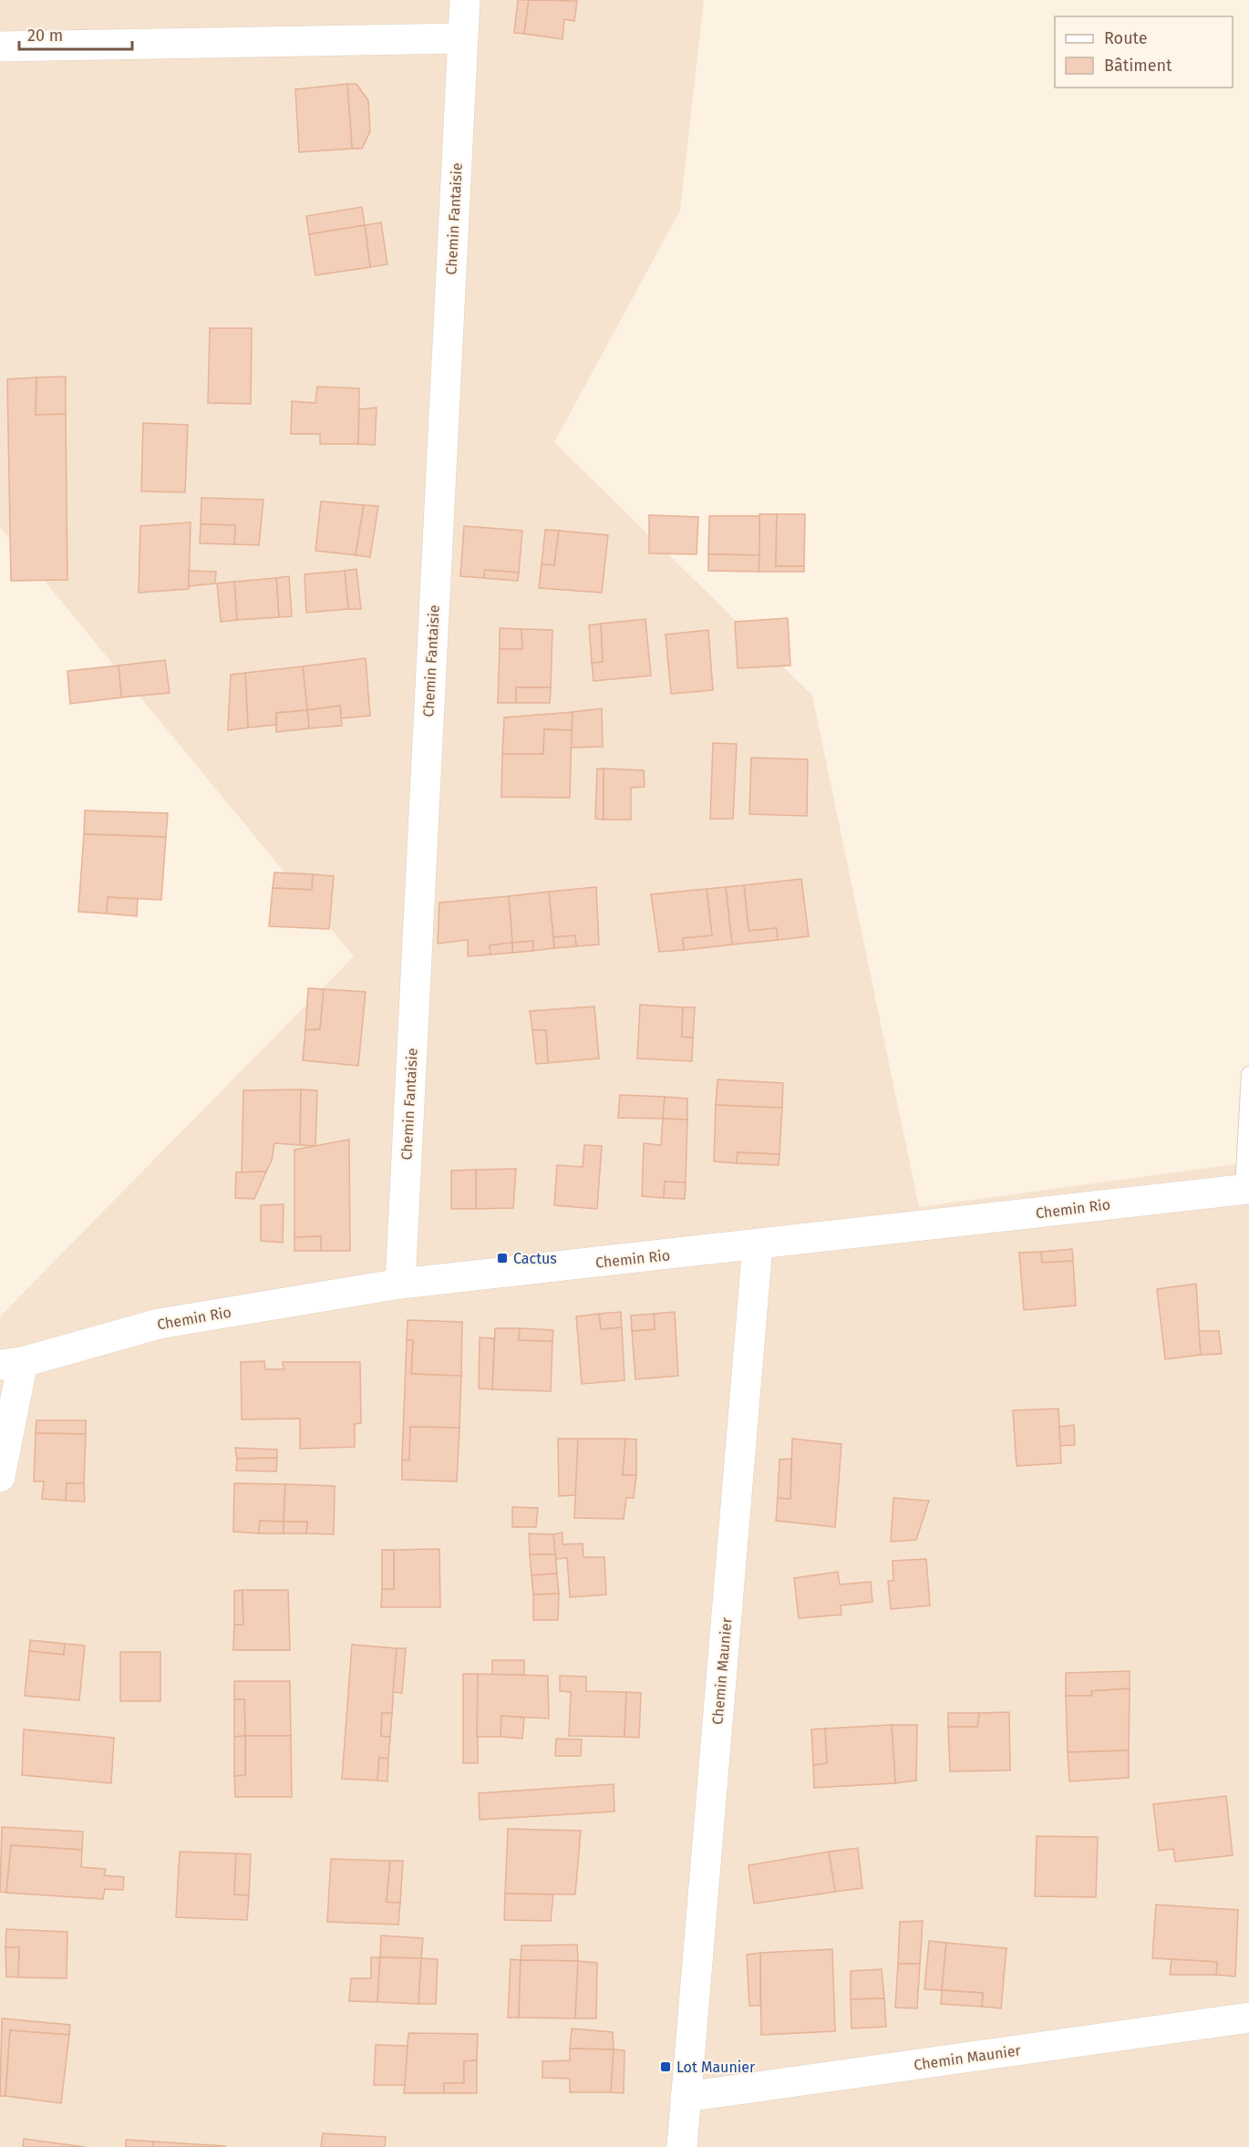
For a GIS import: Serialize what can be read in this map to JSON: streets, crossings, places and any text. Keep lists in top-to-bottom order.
{
  "streets": {
    "street": ["Chemin Fantaisie", "Chemin Rio", "Chemin Maunier"]
  },
  "crossings": [
    ["Chemin Fantaisie", "Chemin Rio"],
    ["Chemin Rio", "Chemin Maunier"]
  ],
  "places": {
    "transit": ["Cactus", "Lot Maunier"]
  },
  "legend": ["Route", "Bâtiment"],
  "scale_bar": "20 m"
}
